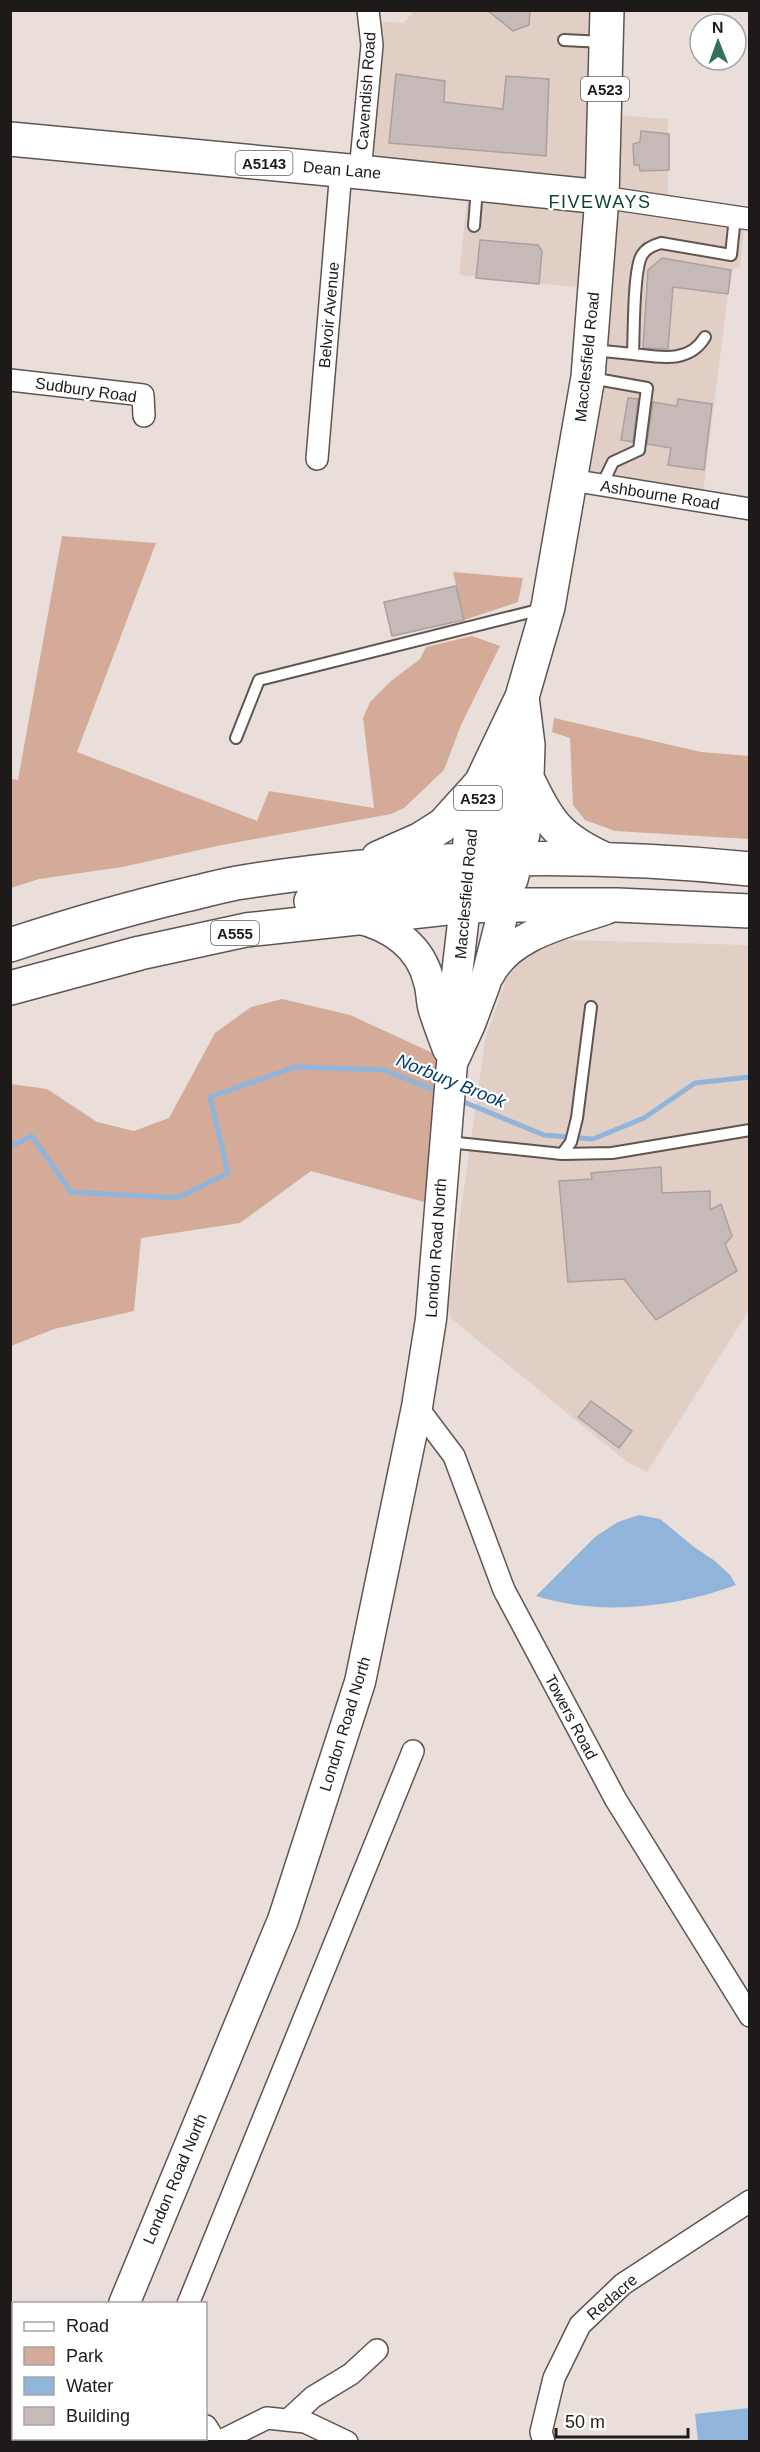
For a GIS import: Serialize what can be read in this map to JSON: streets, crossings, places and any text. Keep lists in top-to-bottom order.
{
  "streets": {
    "main road": [
      "A523",
      "A5143",
      "Dean Lane",
      "Macclesfield Road",
      "A555",
      "London Road North"
    ],
    "street": [
      "Cavendish Road",
      "Belvoir Avenue",
      "Sudbury Road",
      "Ashbourne Road",
      "Towers Road",
      "Redacre"
    ]
  },
  "crossings": [
    ["Cavendish Road", "Dean Lane"],
    ["Cavendish Road", "Belvoir Avenue"],
    ["Dean Lane", "Belvoir Avenue"],
    ["Dean Lane", "Macclesfield Road"],
    ["Macclesfield Road", "Ashbourne Road"],
    ["Macclesfield Road", "A555"],
    ["Macclesfield Road", "London Road North"],
    ["London Road North", "Towers Road"]
  ],
  "districts": ["FIVEWAYS"],
  "water": ["Norbury Brook"],
  "legend": [
    "Road",
    "Park",
    "Water",
    "Building"
  ],
  "scale_bar": "50 m",
  "north": "top"
}
